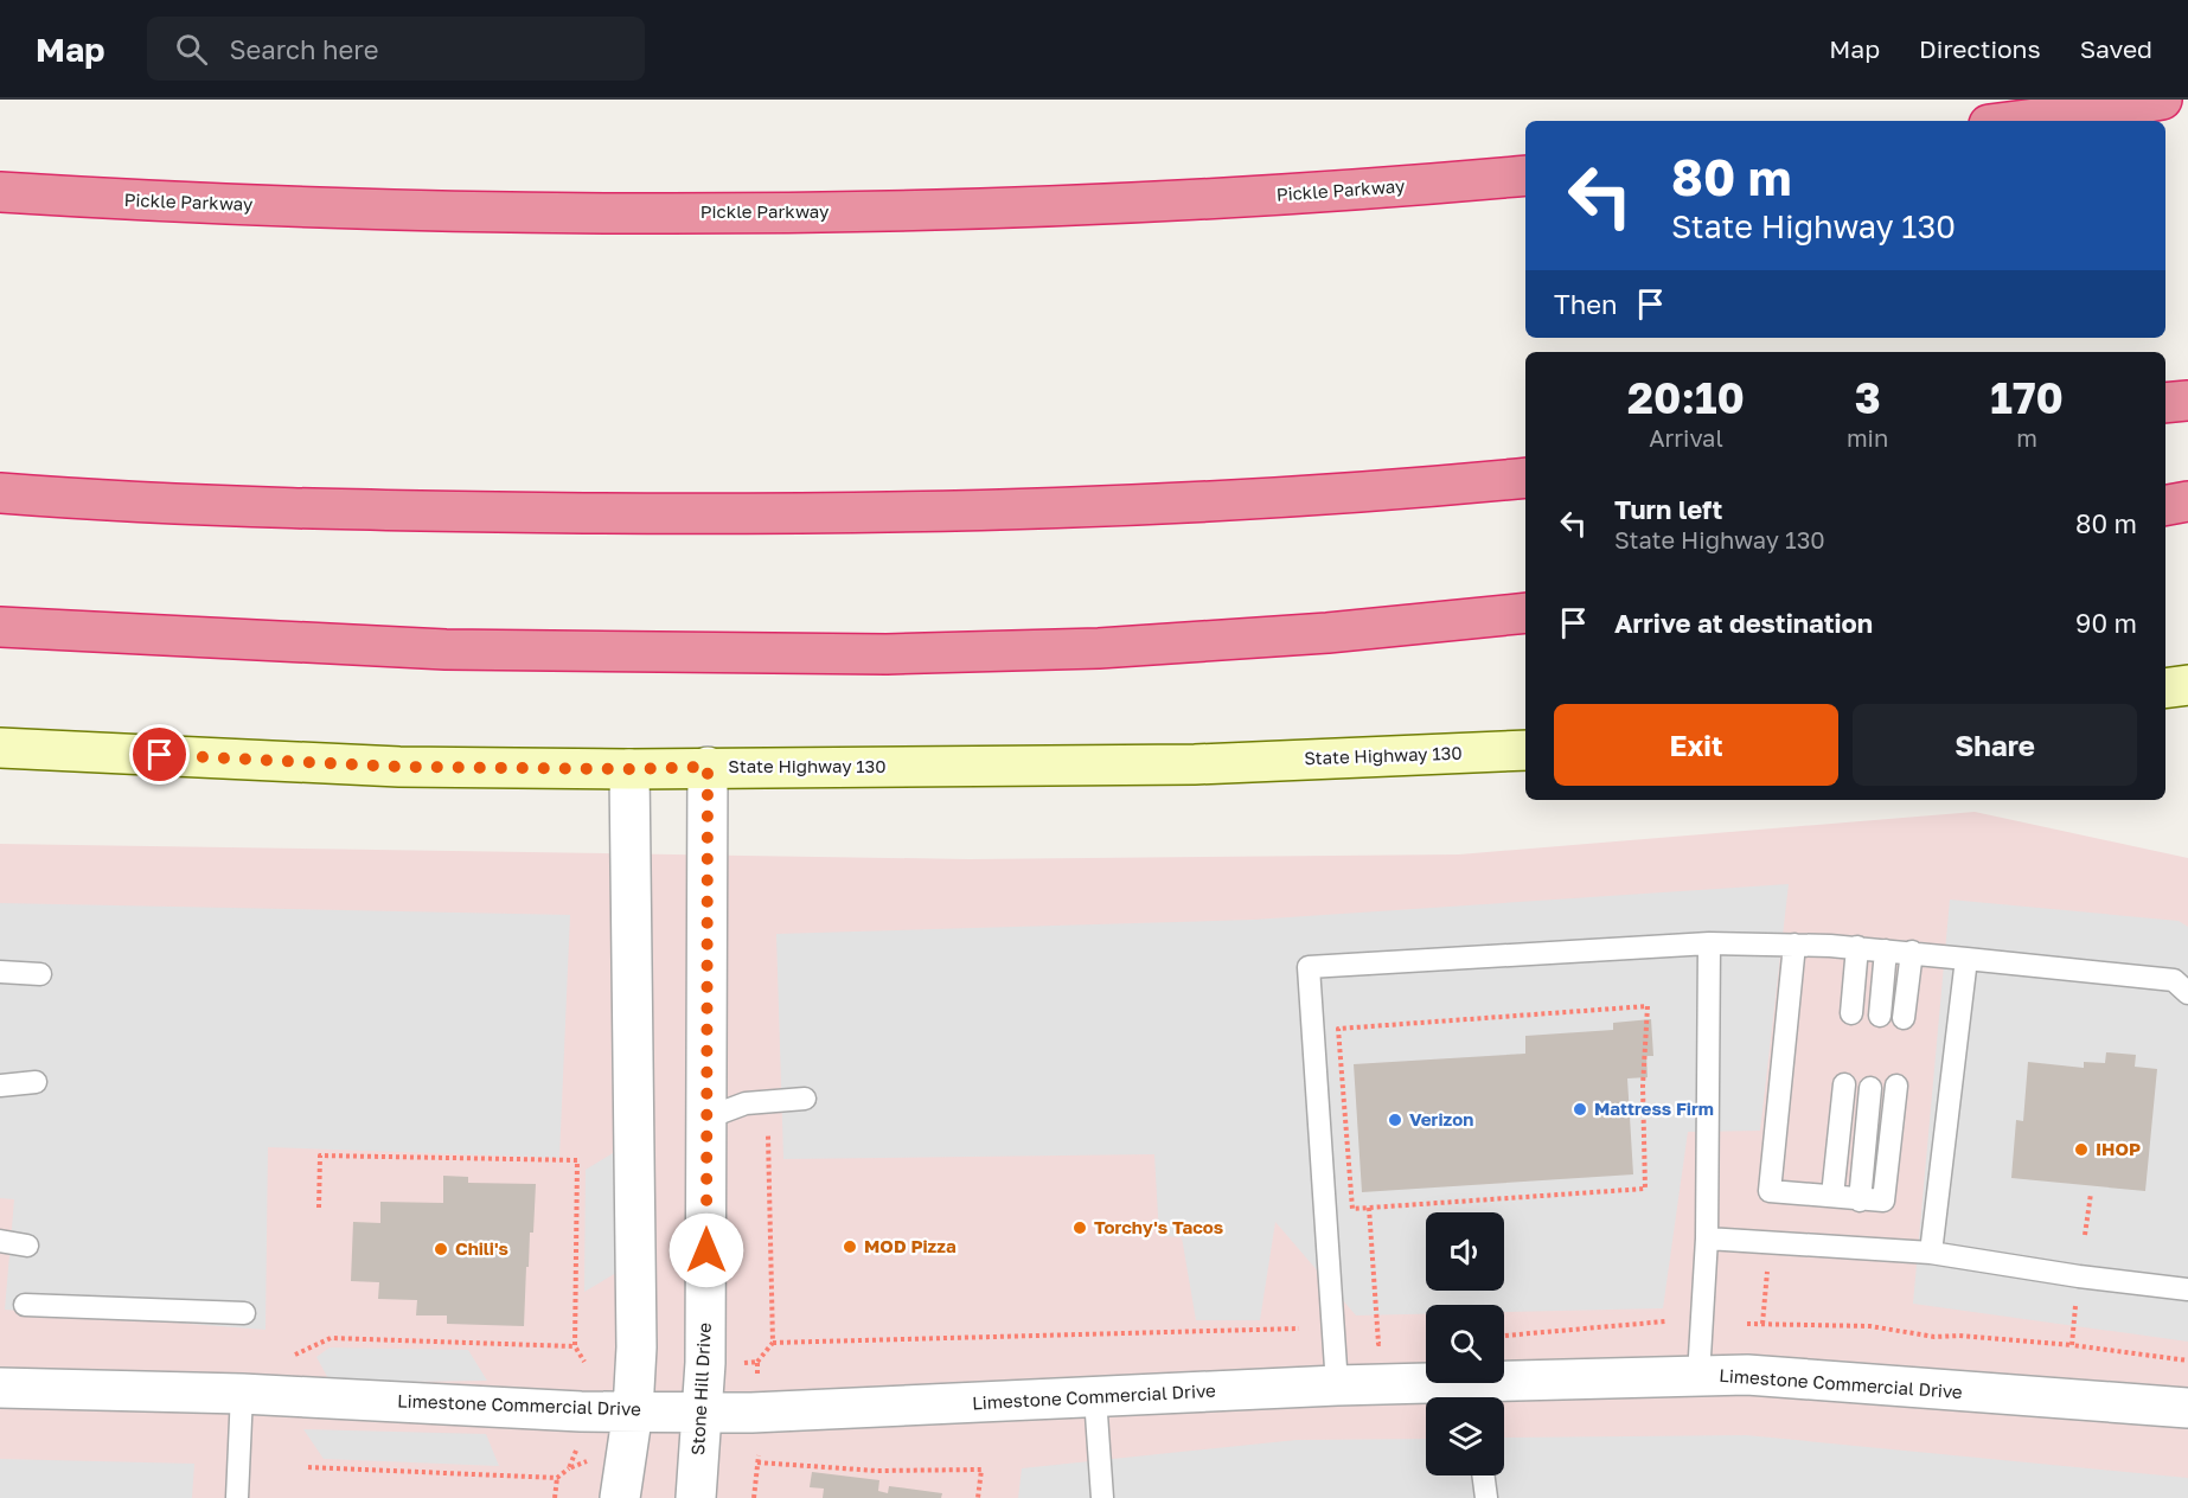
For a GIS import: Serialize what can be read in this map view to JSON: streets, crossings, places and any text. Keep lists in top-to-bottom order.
{
  "streets": {
    "highway": ["Pickle Parkway"],
    "main road": ["State Highway 130"],
    "street": ["Limestone Commercial Drive", "Stone Hill Drive"]
  },
  "crossings": [
    ["State Highway 130", "Stone Hill Drive"],
    ["Limestone Commercial Drive", "Stone Hill Drive"]
  ],
  "places": [
    "Mattress Firm",
    "Verizon",
    "IHOP",
    "Torchy's Tacos",
    "MOD Pizza",
    "Chili's"
  ],
  "page": {
    "header": "Map",
    "search": "Search here",
    "nav": ["Map", "Directions", "Saved"],
    "turn": ["80 m", "State Highway 130"],
    "then": "Then",
    "eta": [
      "20:10",
      "Arrival",
      "3",
      "min",
      "170",
      "m"
    ],
    "list": [
      {
        "name": "Turn left",
        "note": "State Highway 130",
        "value": "80 m"
      },
      {
        "name": "Arrive at destination",
        "value": "90 m"
      }
    ],
    "buttons": ["Exit", "Share"]
  }
}
